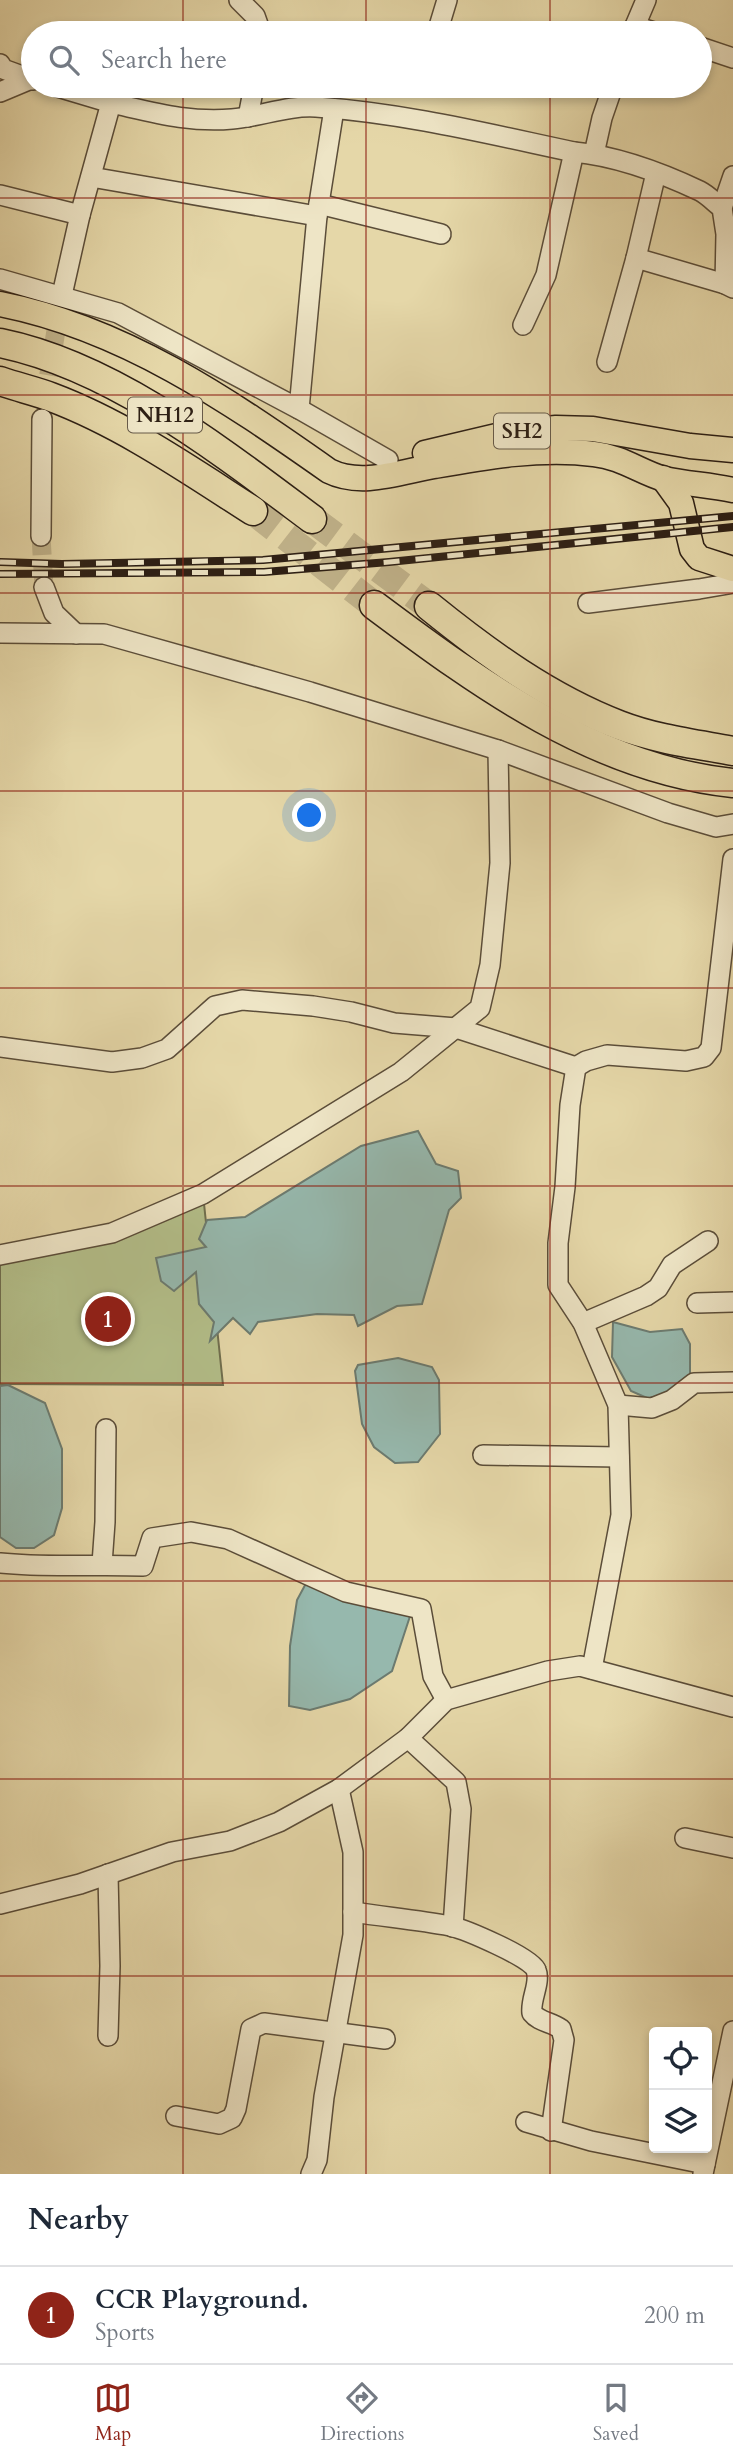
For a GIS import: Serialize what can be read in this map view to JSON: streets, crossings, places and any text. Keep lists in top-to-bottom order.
{
  "streets": {
    "highway": ["NH12"],
    "main road": ["SH2"]
  },
  "page": {
    "search": "Search here",
    "pins": "1",
    "heading": "Nearby",
    "list": [
      {
        "mark": "1",
        "name": "CCR Playground.",
        "note": "Sports",
        "value": "200 m"
      }
    ],
    "nav": ["Map", "Directions", "Saved"]
  }
}
